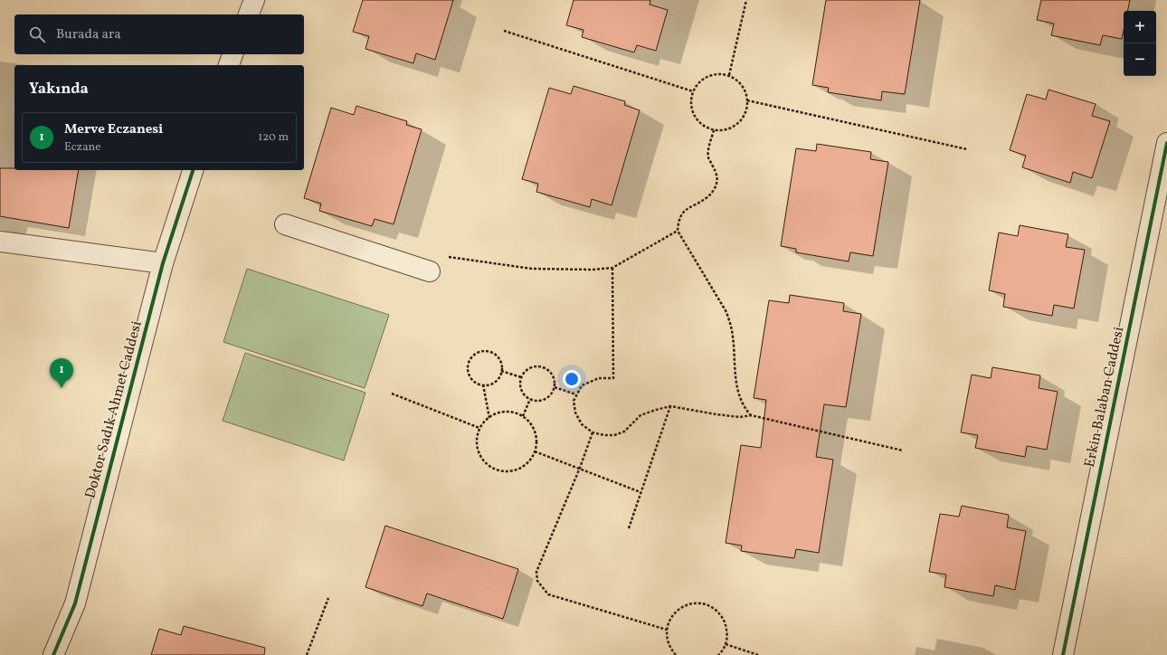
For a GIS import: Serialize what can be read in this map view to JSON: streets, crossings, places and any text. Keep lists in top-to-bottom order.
{
  "streets": {
    "street": ["Erkin Balaban Caddesi", "Doktor Sadık Ahmet Caddesi"]
  },
  "page": {
    "map_buttons": ["+", "−"],
    "search": "Burada ara",
    "heading": "Yakında",
    "list": [
      {
        "mark": "1",
        "name": "Merve Eczanesi",
        "note": "Eczane",
        "value": "120 m"
      }
    ],
    "pins": "1"
  }
}
